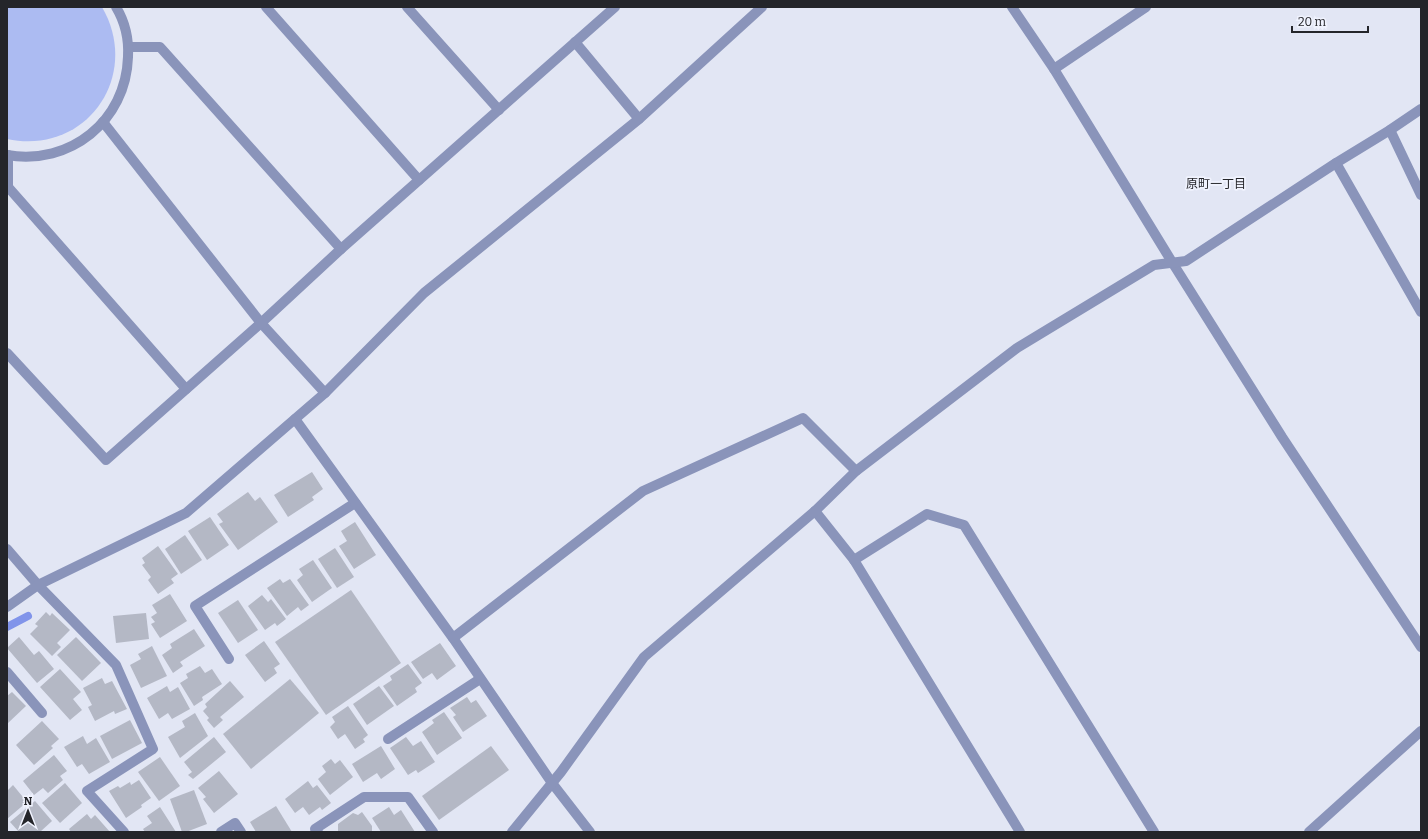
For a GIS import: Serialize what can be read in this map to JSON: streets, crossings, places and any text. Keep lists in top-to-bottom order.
{
  "districts": ["原町一丁目"],
  "scale_bar": "20 m",
  "north": "top"
}
